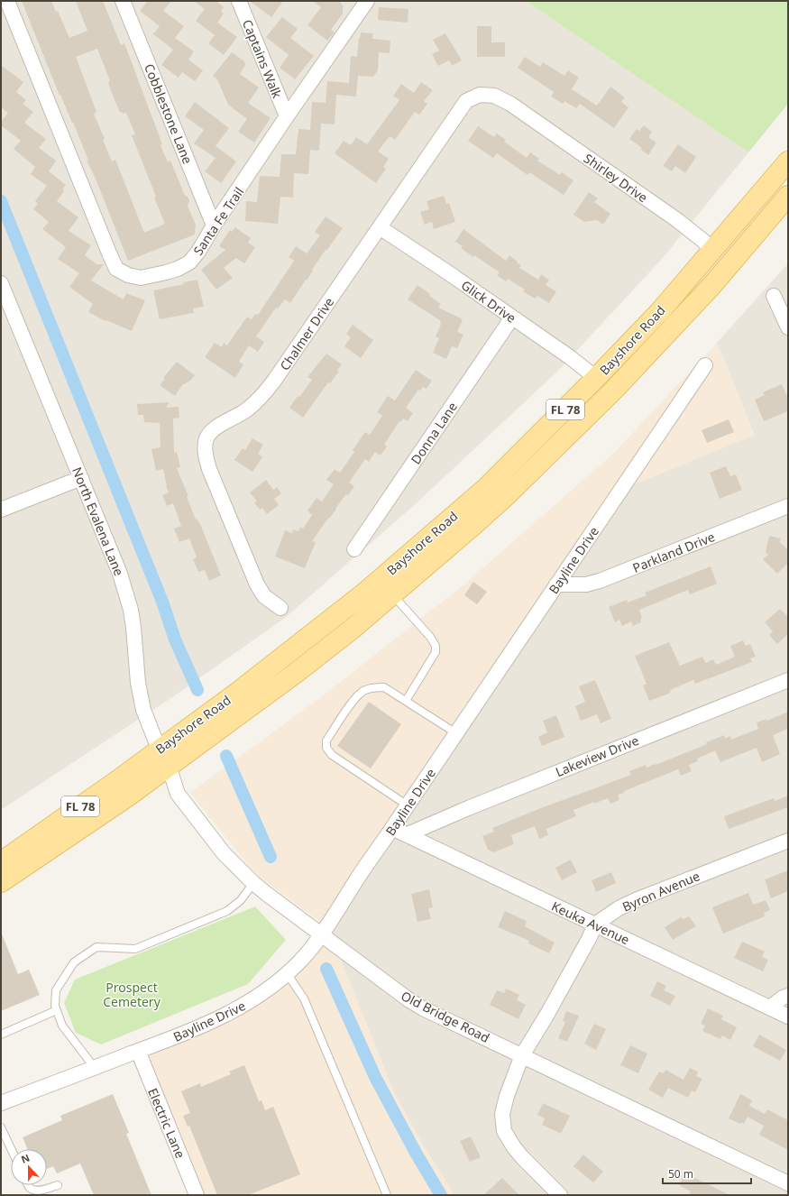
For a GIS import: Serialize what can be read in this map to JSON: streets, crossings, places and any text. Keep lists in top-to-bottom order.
{
  "streets": {
    "main road": ["Bayshore Road", "FL 78"],
    "street": [
      "Captains Walk",
      "Cobblestone Lane",
      "Shirley Drive",
      "Santa Fe Trail",
      "Glick Drive",
      "Chalmer Drive",
      "Donna Lane",
      "North Evalena Lane",
      "Parkland Drive",
      "Bayline Drive",
      "Lakeview Drive",
      "Byron Avenue",
      "Keuka Avenue",
      "Old Bridge Road",
      "Electric Lane"
    ]
  },
  "crossings": [
    ["Captains Walk", "Santa Fe Trail"],
    ["Cobblestone Lane", "Santa Fe Trail"],
    ["Shirley Drive", "Chalmer Drive"],
    ["Shirley Drive", "Bayshore Road"],
    ["Glick Drive", "Chalmer Drive"],
    ["Glick Drive", "Bayshore Road"],
    ["Glick Drive", "Donna Lane"],
    ["Bayshore Road", "North Evalena Lane"],
    ["Bayshore Road", "Old Bridge Road"],
    ["North Evalena Lane", "Old Bridge Road"],
    ["Parkland Drive", "Bayline Drive"],
    ["Bayline Drive", "Keuka Avenue"],
    ["Bayline Drive", "Old Bridge Road"],
    ["Bayline Drive", "Electric Lane"],
    ["Lakeview Drive", "Keuka Avenue"],
    ["Byron Avenue", "Keuka Avenue"]
  ],
  "parks": ["Prospect Cemetery"],
  "scale_bar": "50 m",
  "north": "top"
}
